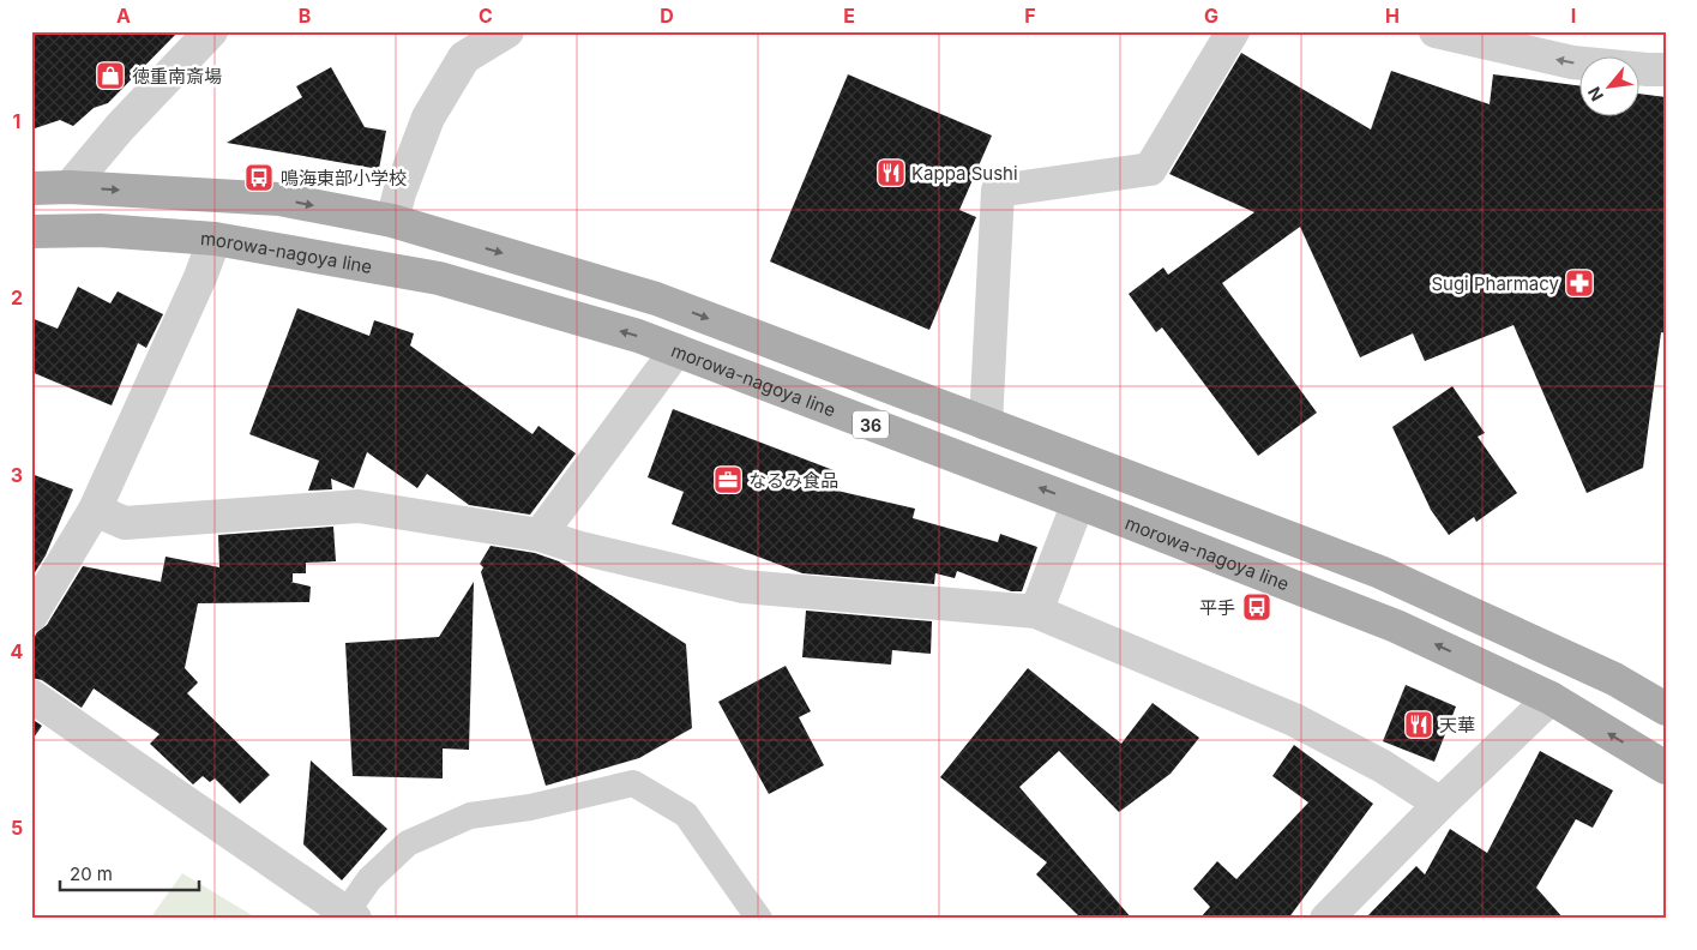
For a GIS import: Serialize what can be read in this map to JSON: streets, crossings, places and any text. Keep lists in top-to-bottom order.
{
  "streets": {
    "main road": ["morowa-nagoya line", "36"]
  },
  "places": {
    "shop": ["徳重南斎場"],
    "restaurant": ["Kappa Sushi", "天華"],
    "bus stop": ["鳴海東部小学校", "平手"],
    "pharmacy": ["Sugi Pharmacy"],
    "office": ["なるみ食品"]
  },
  "scale_bar": "20 m",
  "north": "bottom left",
  "grid": {
    "columns": [
      "A",
      "B",
      "C",
      "D",
      "E",
      "F",
      "G",
      "H",
      "I"
    ],
    "rows": [
      "1",
      "2",
      "3",
      "4",
      "5"
    ]
  }
}
